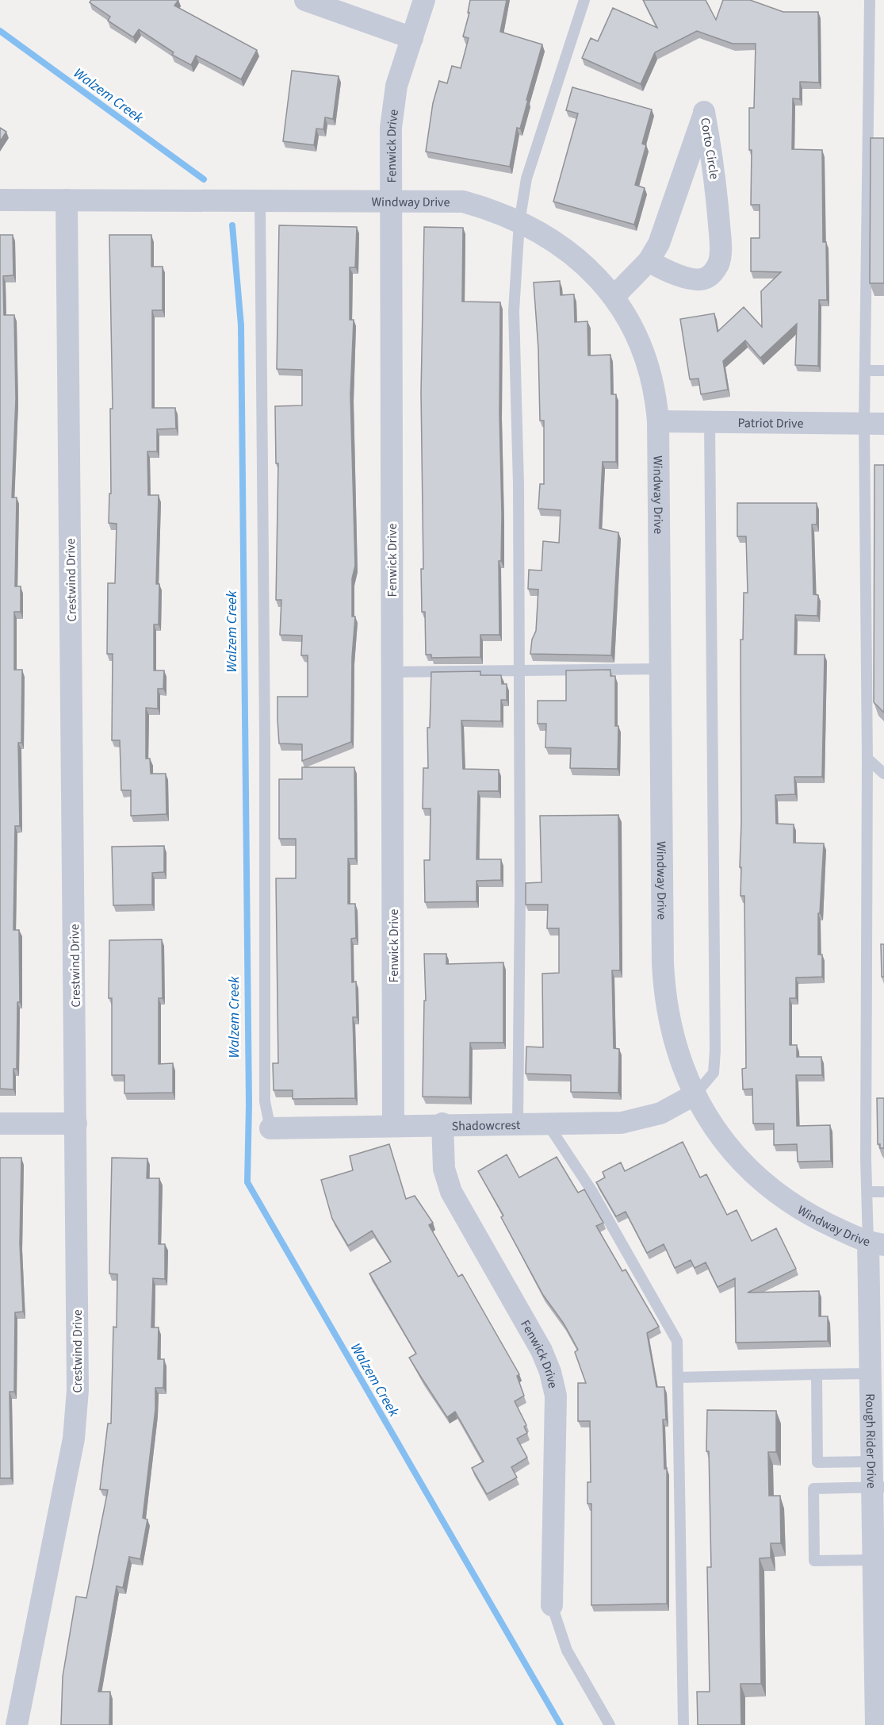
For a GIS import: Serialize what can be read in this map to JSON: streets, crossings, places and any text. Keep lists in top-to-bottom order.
{
  "streets": {
    "street": [
      "Fenwick Drive",
      "Corto Circle",
      "Windway Drive",
      "Patriot Drive",
      "Crestwind Drive",
      "Shadowcrest",
      "Rough Rider Drive"
    ]
  },
  "crossings": [
    ["Fenwick Drive", "Windway Drive"],
    ["Fenwick Drive", "Shadowcrest"],
    ["Corto Circle", "Windway Drive"],
    ["Windway Drive", "Patriot Drive"],
    ["Windway Drive", "Crestwind Drive"],
    ["Windway Drive", "Shadowcrest"],
    ["Windway Drive", "Rough Rider Drive"]
  ],
  "water": ["Walzem Creek"]
}
